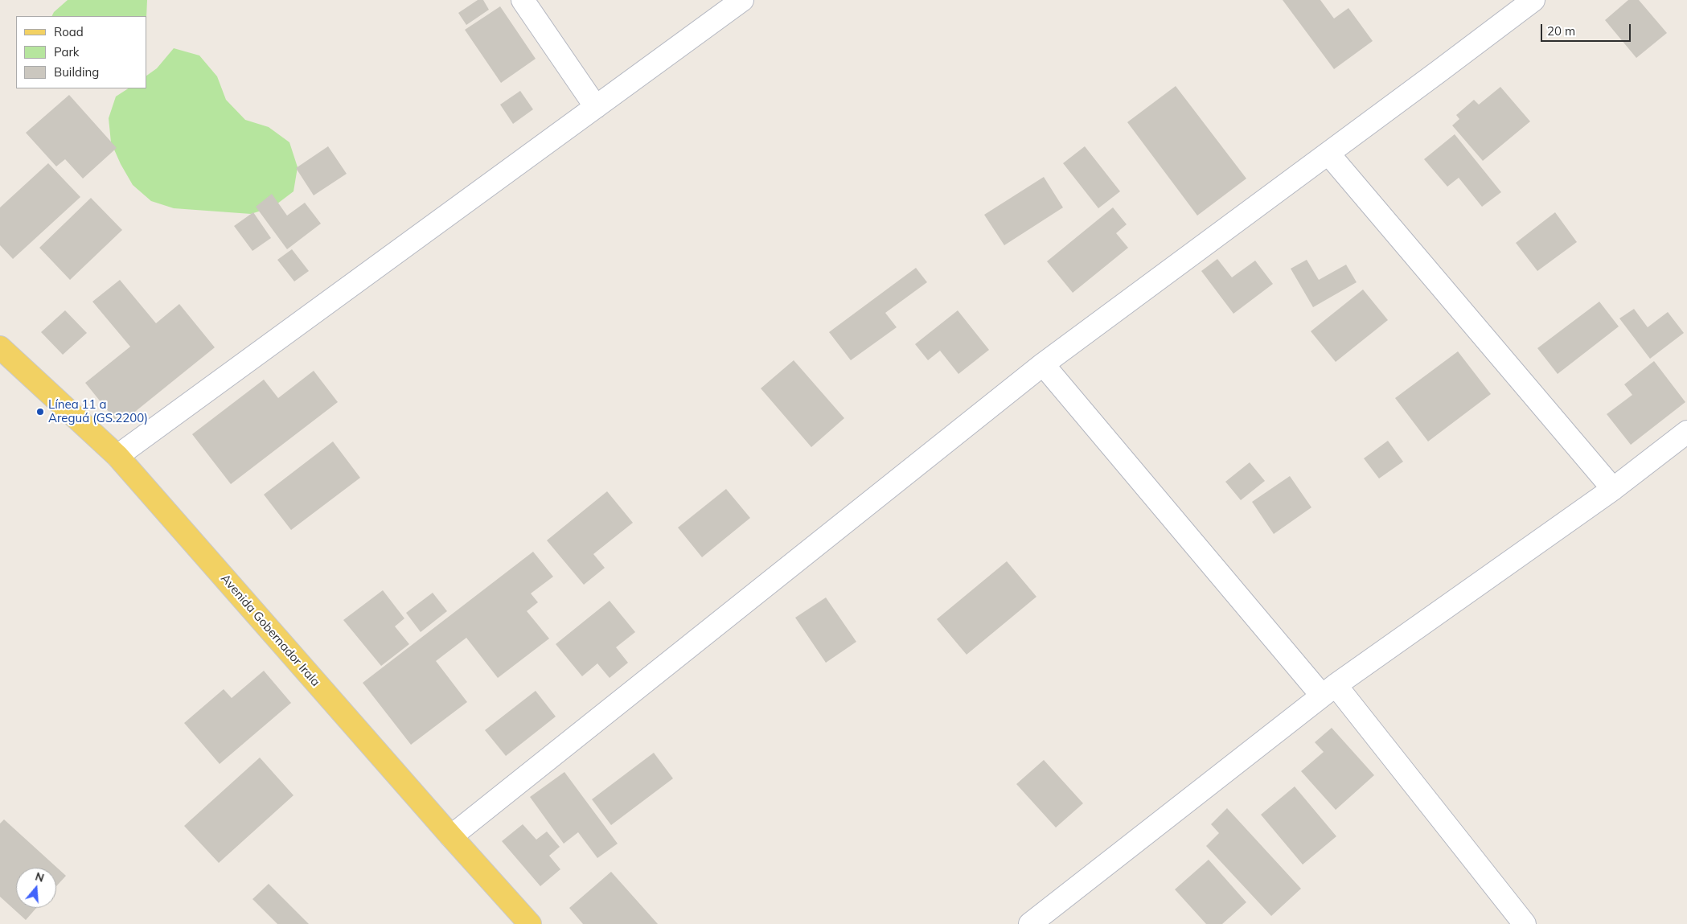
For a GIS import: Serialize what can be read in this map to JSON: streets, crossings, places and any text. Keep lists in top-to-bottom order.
{
  "streets": {
    "main road": ["Avenida Gobernador Irala"]
  },
  "places": ["Línea 11 a Areguá (GS.2200)"],
  "legend": ["Road", "Park", "Building"],
  "scale_bar": "20 m",
  "north": "top"
}
